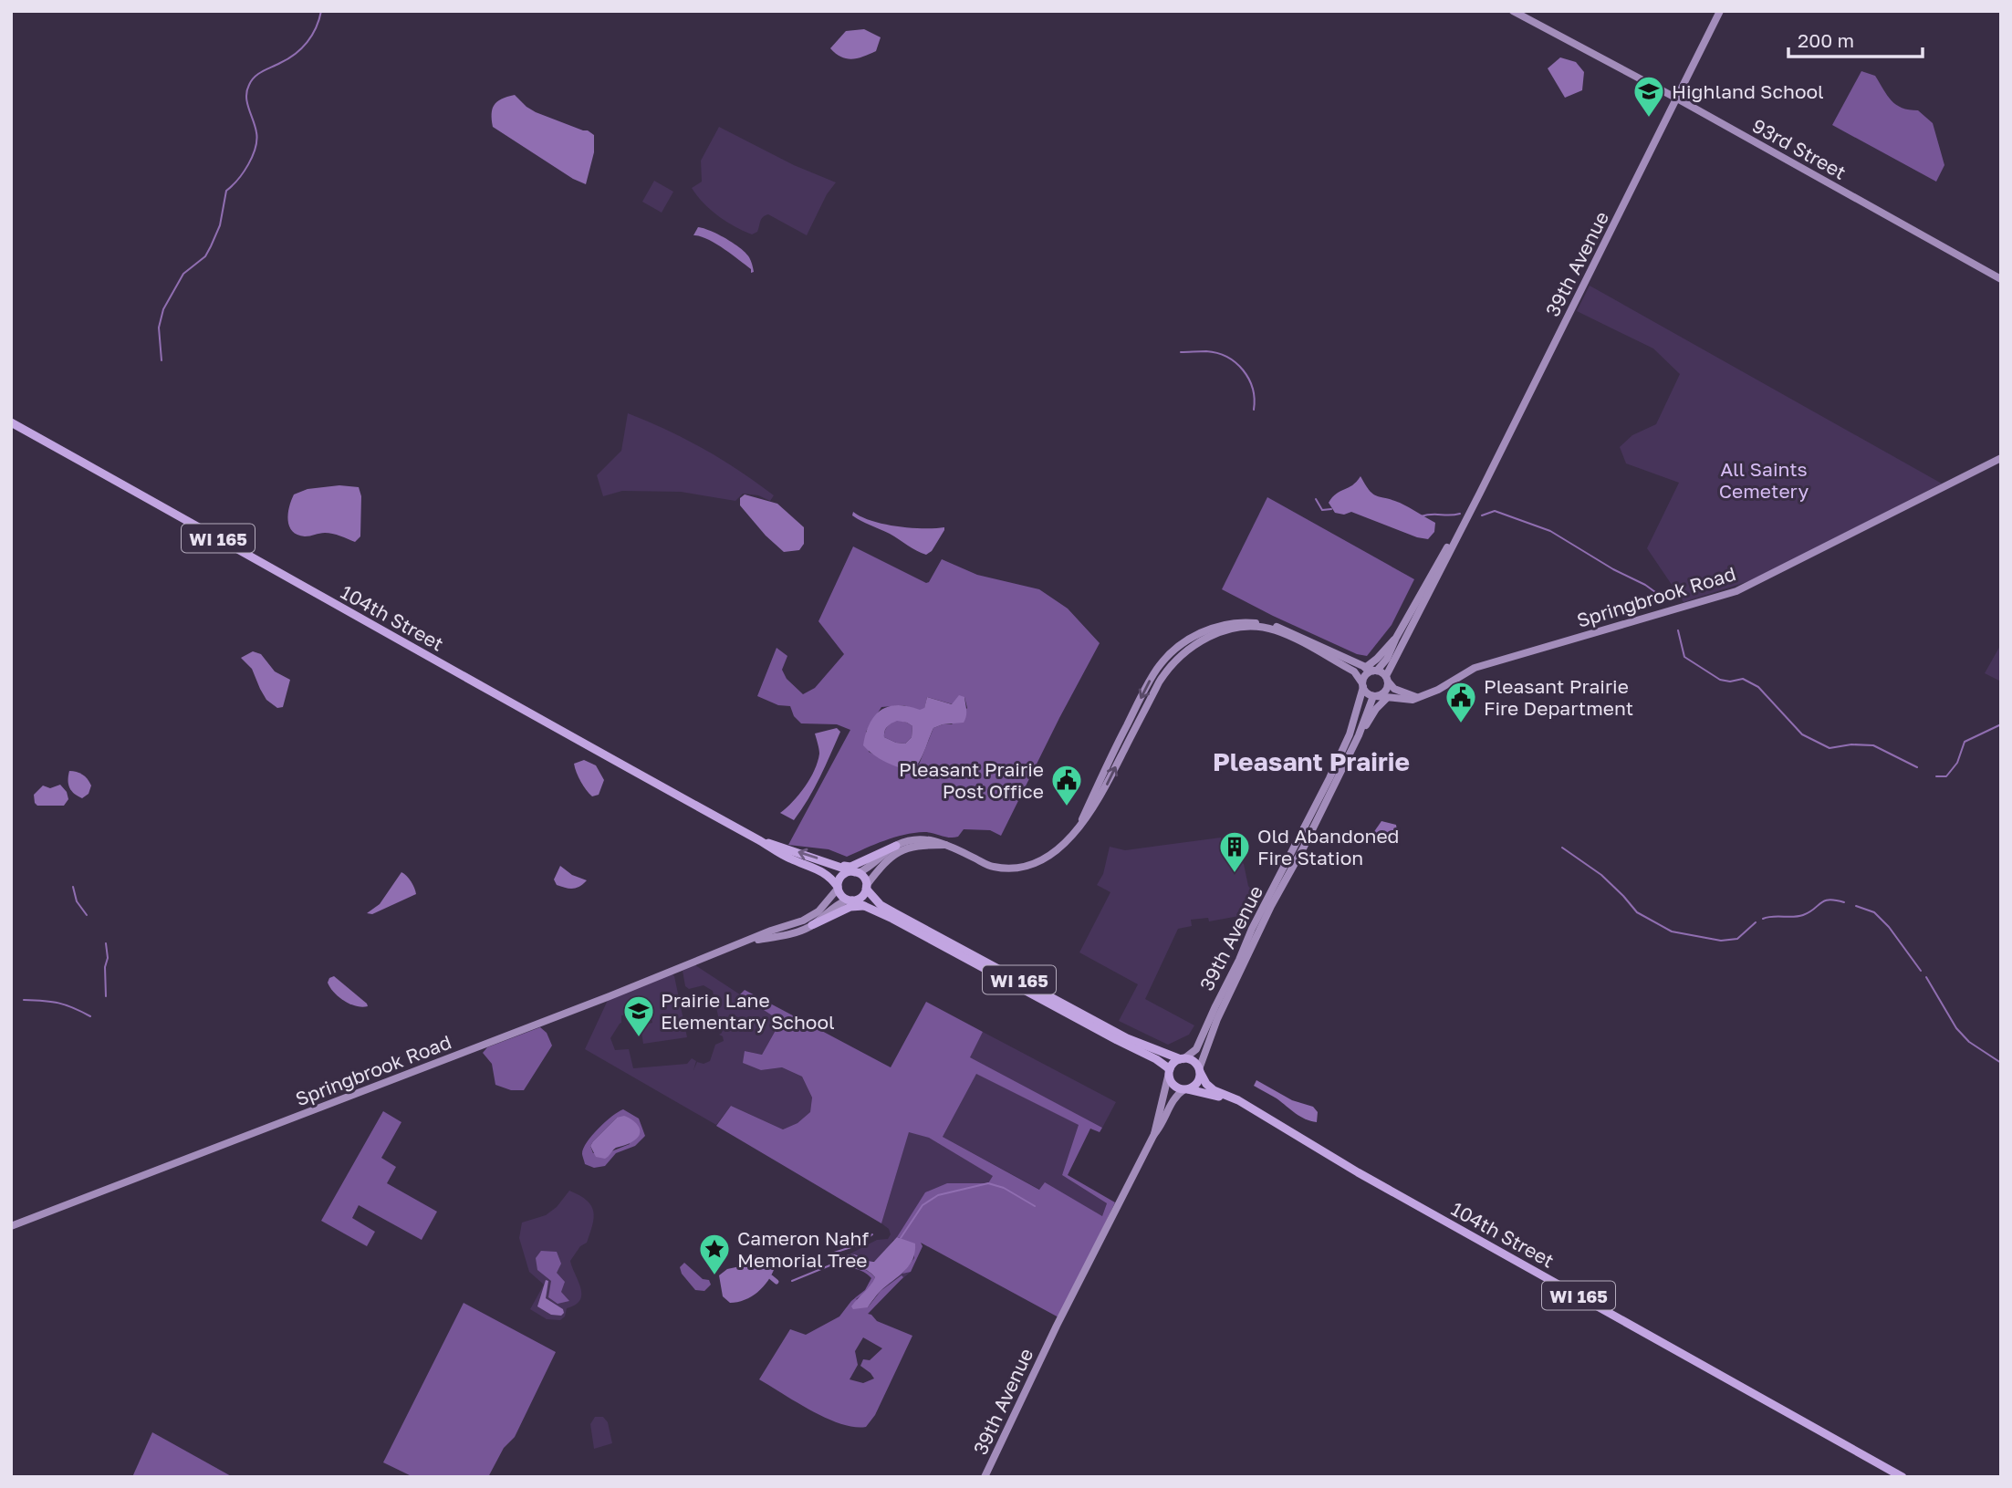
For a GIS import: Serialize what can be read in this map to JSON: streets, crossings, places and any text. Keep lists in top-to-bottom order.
{
  "streets": {
    "main road": ["WI 165", "104th Street"],
    "street": ["93rd Street", "39th Avenue", "Springbrook Road"]
  },
  "crossings": [
    ["93rd Street", "39th Avenue"],
    ["39th Avenue", "WI 165"],
    ["39th Avenue", "Springbrook Road"],
    ["39th Avenue", "104th Street"],
    ["WI 165", "Springbrook Road"],
    ["WI 165", "104th Street"],
    ["Springbrook Road", "104th Street"]
  ],
  "districts": ["Pleasant Prairie"],
  "parks": ["All Saints Cemetery"],
  "places": {
    "school or university": ["Highland School", "Prairie Lane Elementary School"],
    "public building": ["Pleasant Prairie Fire Department", "Pleasant Prairie Post Office"],
    "building": ["Old Abandoned Fire Station"],
    "place": ["Cameron Nahf Memorial Tree"]
  },
  "scale_bar": "200 m"
}
